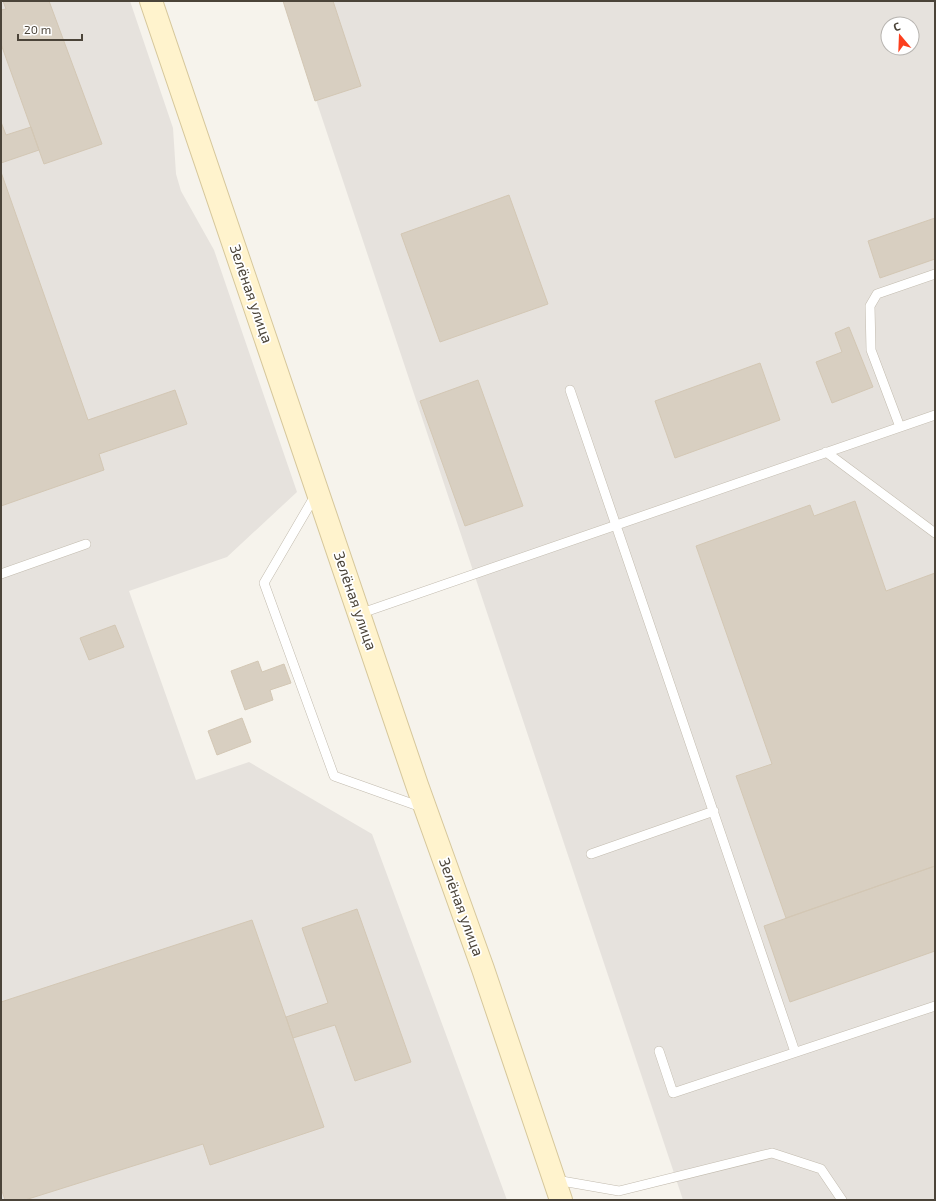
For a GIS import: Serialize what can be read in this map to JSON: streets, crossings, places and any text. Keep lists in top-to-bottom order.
{
  "streets": {
    "street": ["Зелёная улица"]
  },
  "scale_bar": "20 m",
  "north": "top"
}
